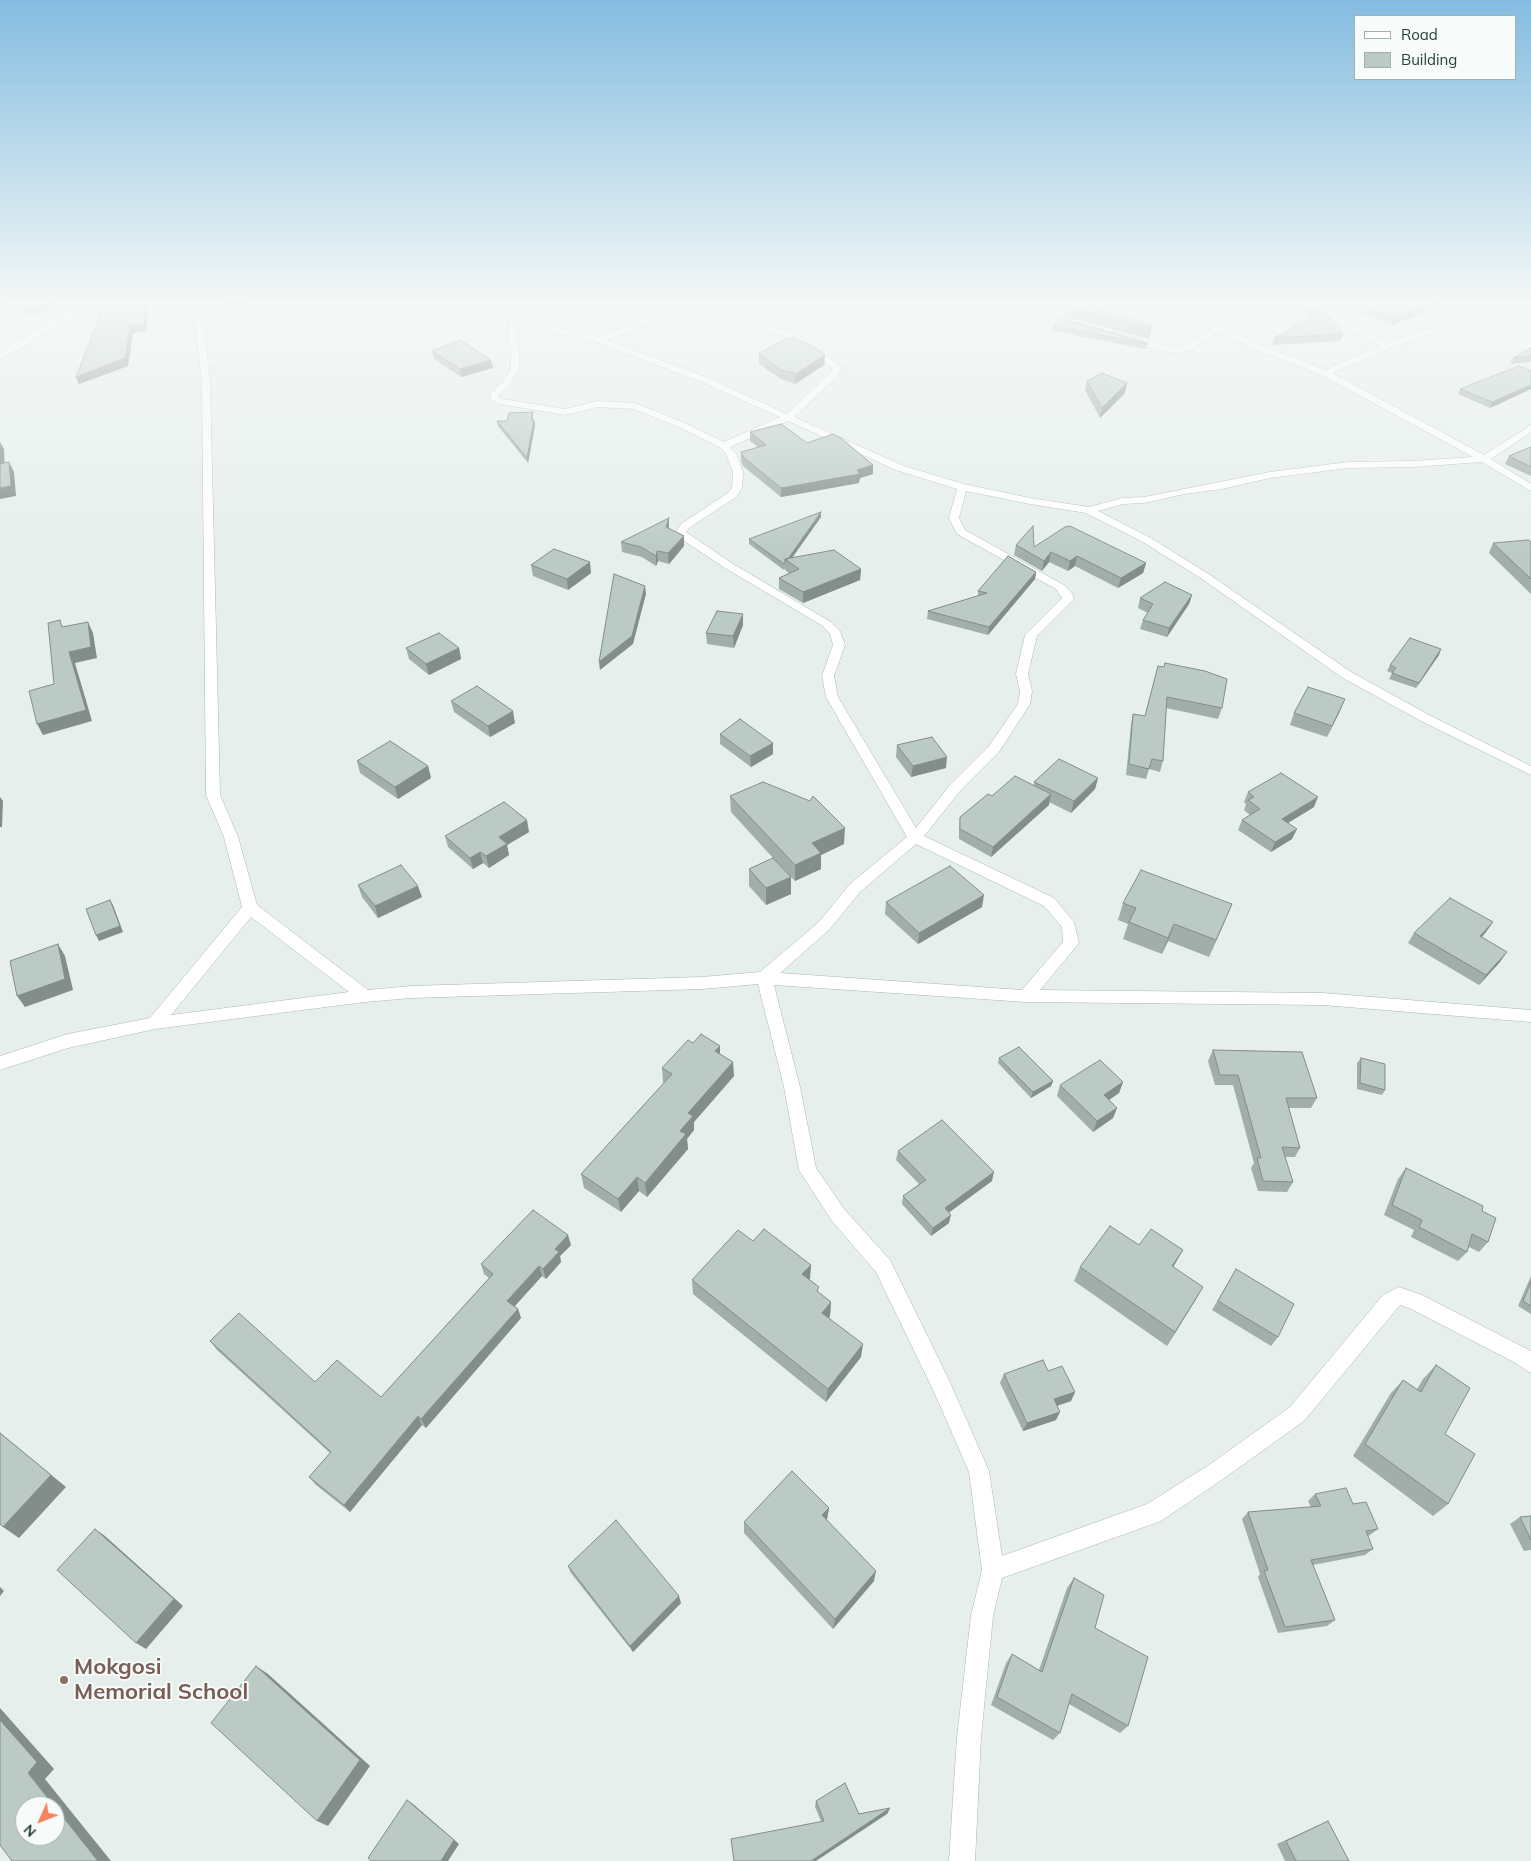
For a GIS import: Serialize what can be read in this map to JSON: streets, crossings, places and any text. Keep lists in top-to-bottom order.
{
  "places": ["Mokgosi Memorial School"],
  "legend": ["Road", "Building"],
  "north": "bottom left"
}
